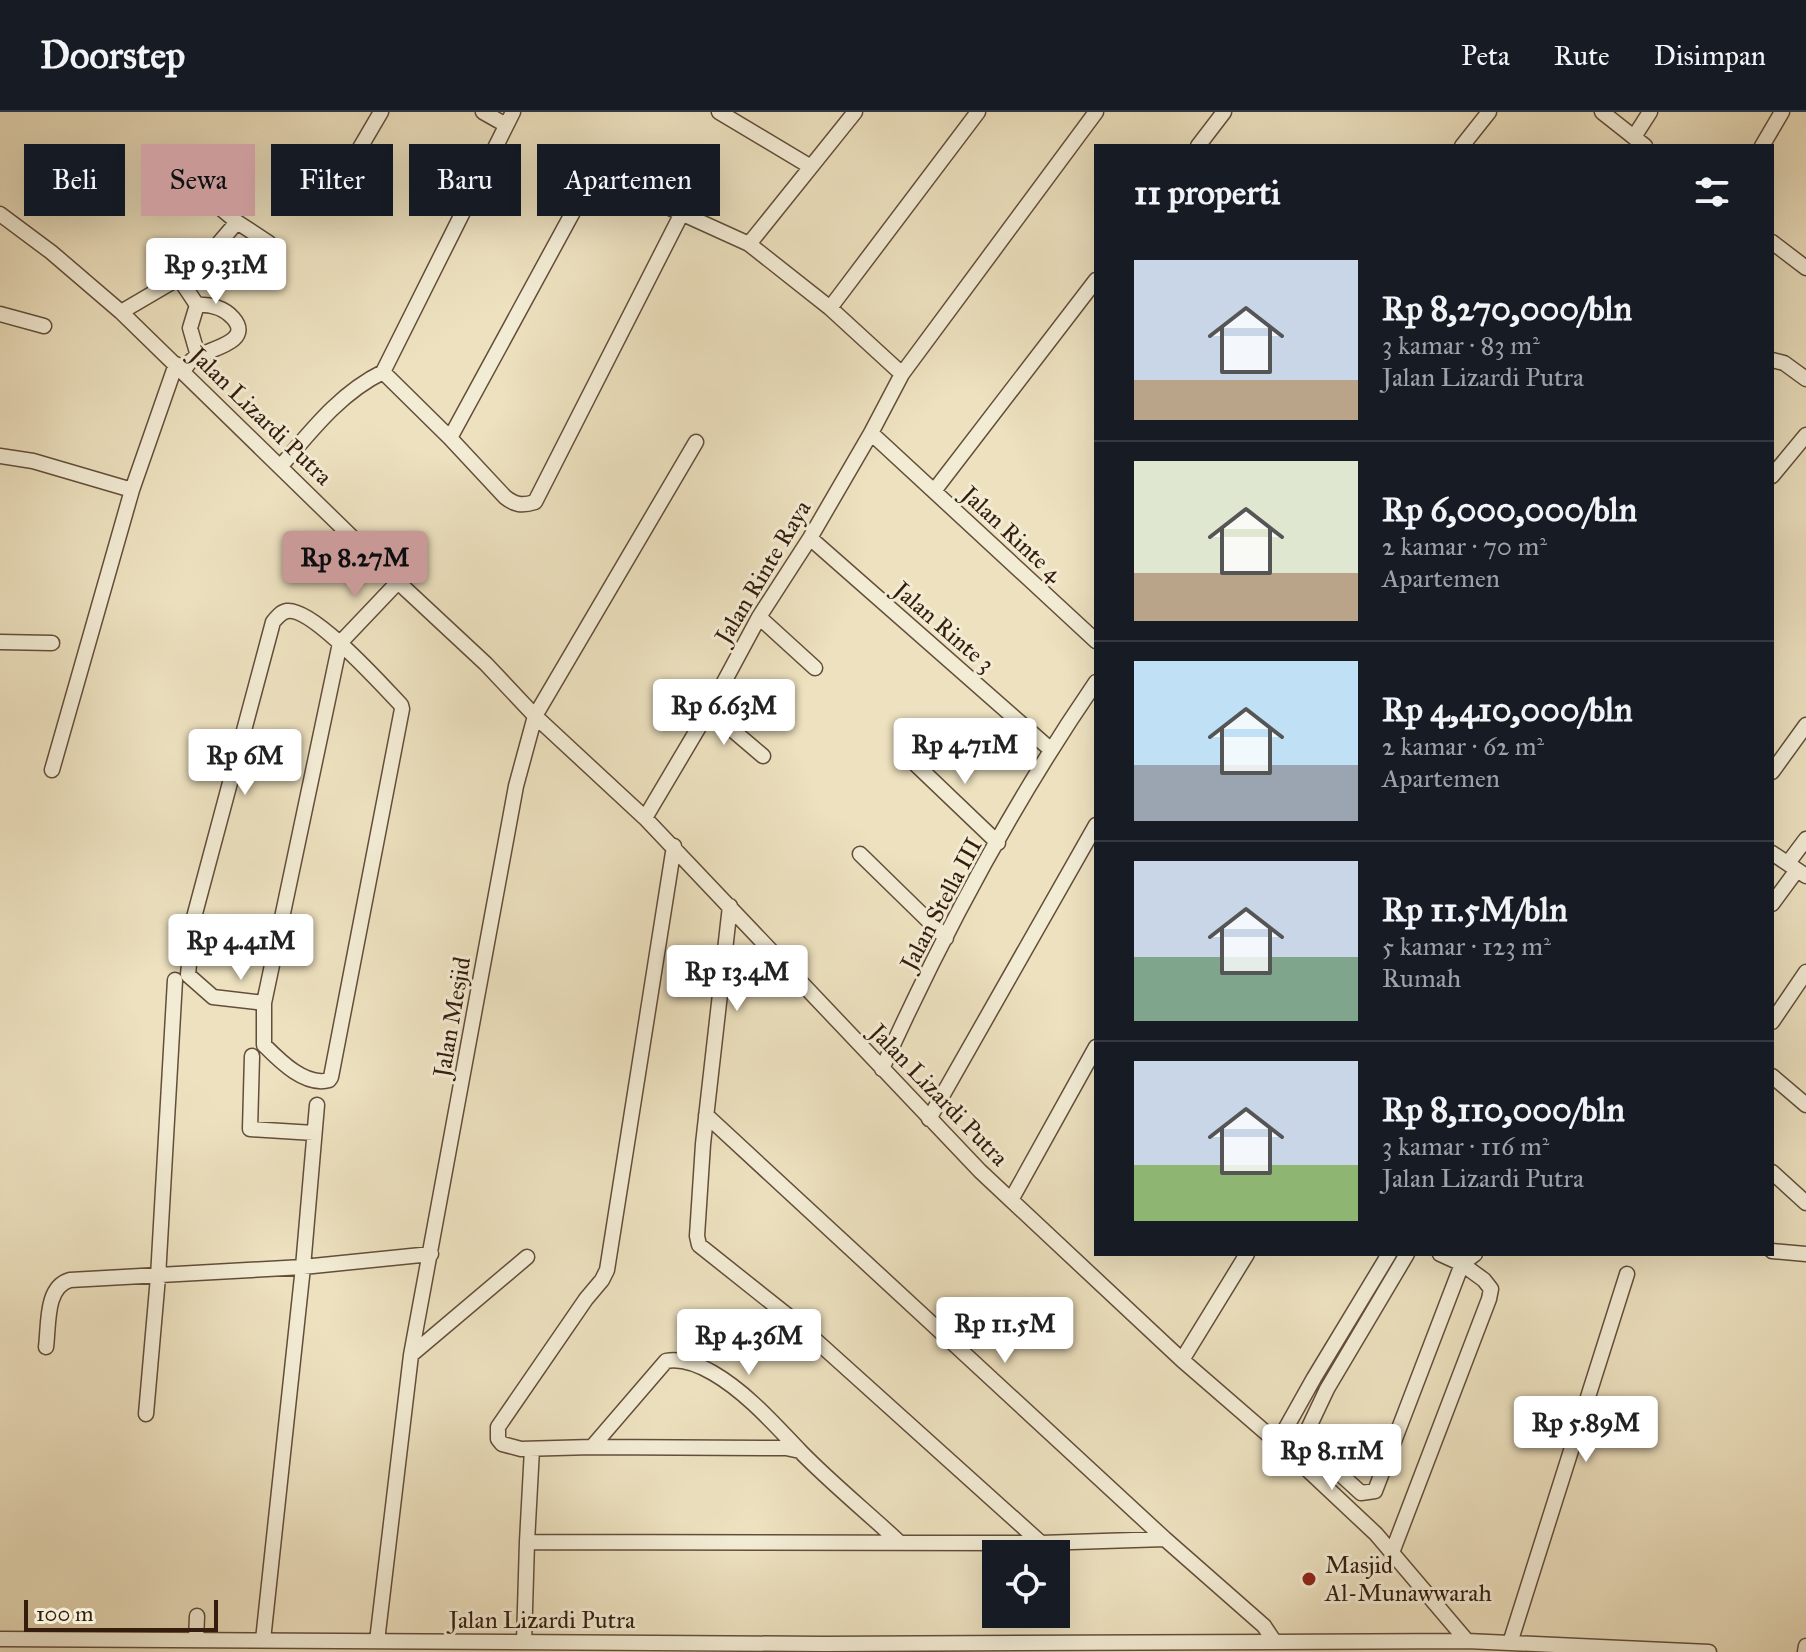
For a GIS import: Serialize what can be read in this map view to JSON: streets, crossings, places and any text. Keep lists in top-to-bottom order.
{
  "streets": {
    "street": [
      "Jalan Lizardi Putra",
      "Jalan Rinte 4",
      "Jalan Rinte Raya",
      "Jalan Rinte 3",
      "Jalan Stella III",
      "Jalan Mesjid"
    ]
  },
  "crossings": [
    ["Jalan Lizardi Putra", "Jalan Rinte Raya"],
    ["Jalan Lizardi Putra", "Jalan Stella III"],
    ["Jalan Lizardi Putra", "Jalan Mesjid"],
    ["Jalan Rinte 4", "Jalan Rinte Raya"],
    ["Jalan Rinte Raya", "Jalan Rinte 3"],
    ["Jalan Rinte 3", "Jalan Stella III"]
  ],
  "places": ["Masjid Al-Munawwarah"],
  "scale_bar": "100 m",
  "page": {
    "header": "Doorstep",
    "nav": ["Peta", "Rute", "Disimpan"],
    "chip": [
      "Beli",
      "Sewa",
      "Filter",
      "Baru",
      "Apartemen"
    ],
    "heading": "11 properti",
    "price": [
      "Rp 9.31M",
      "Rp 8.27M",
      "Rp 6.63M",
      "Rp 4.71M",
      "Rp 6M",
      "Rp 4.41M",
      "Rp 13.4M",
      "Rp 11.5M",
      "Rp 4.36M",
      "Rp 5.89M",
      "Rp 8.11M"
    ],
    "list": [
      {
        "name": "Rp 8,270,000/bln",
        "note": "3 kamar · 83 m² · Jalan Lizardi Putra"
      },
      {
        "name": "Rp 6,000,000/bln",
        "note": "2 kamar · 70 m² · Apartemen"
      },
      {
        "name": "Rp 4,410,000/bln",
        "note": "2 kamar · 62 m² · Apartemen"
      },
      {
        "name": "Rp 11.5M/bln",
        "note": "5 kamar · 123 m² · Rumah"
      },
      {
        "name": "Rp 8,110,000/bln",
        "note": "3 kamar · 116 m² · Jalan Lizardi Putra"
      }
    ],
    "scale": "100 m"
  }
}
